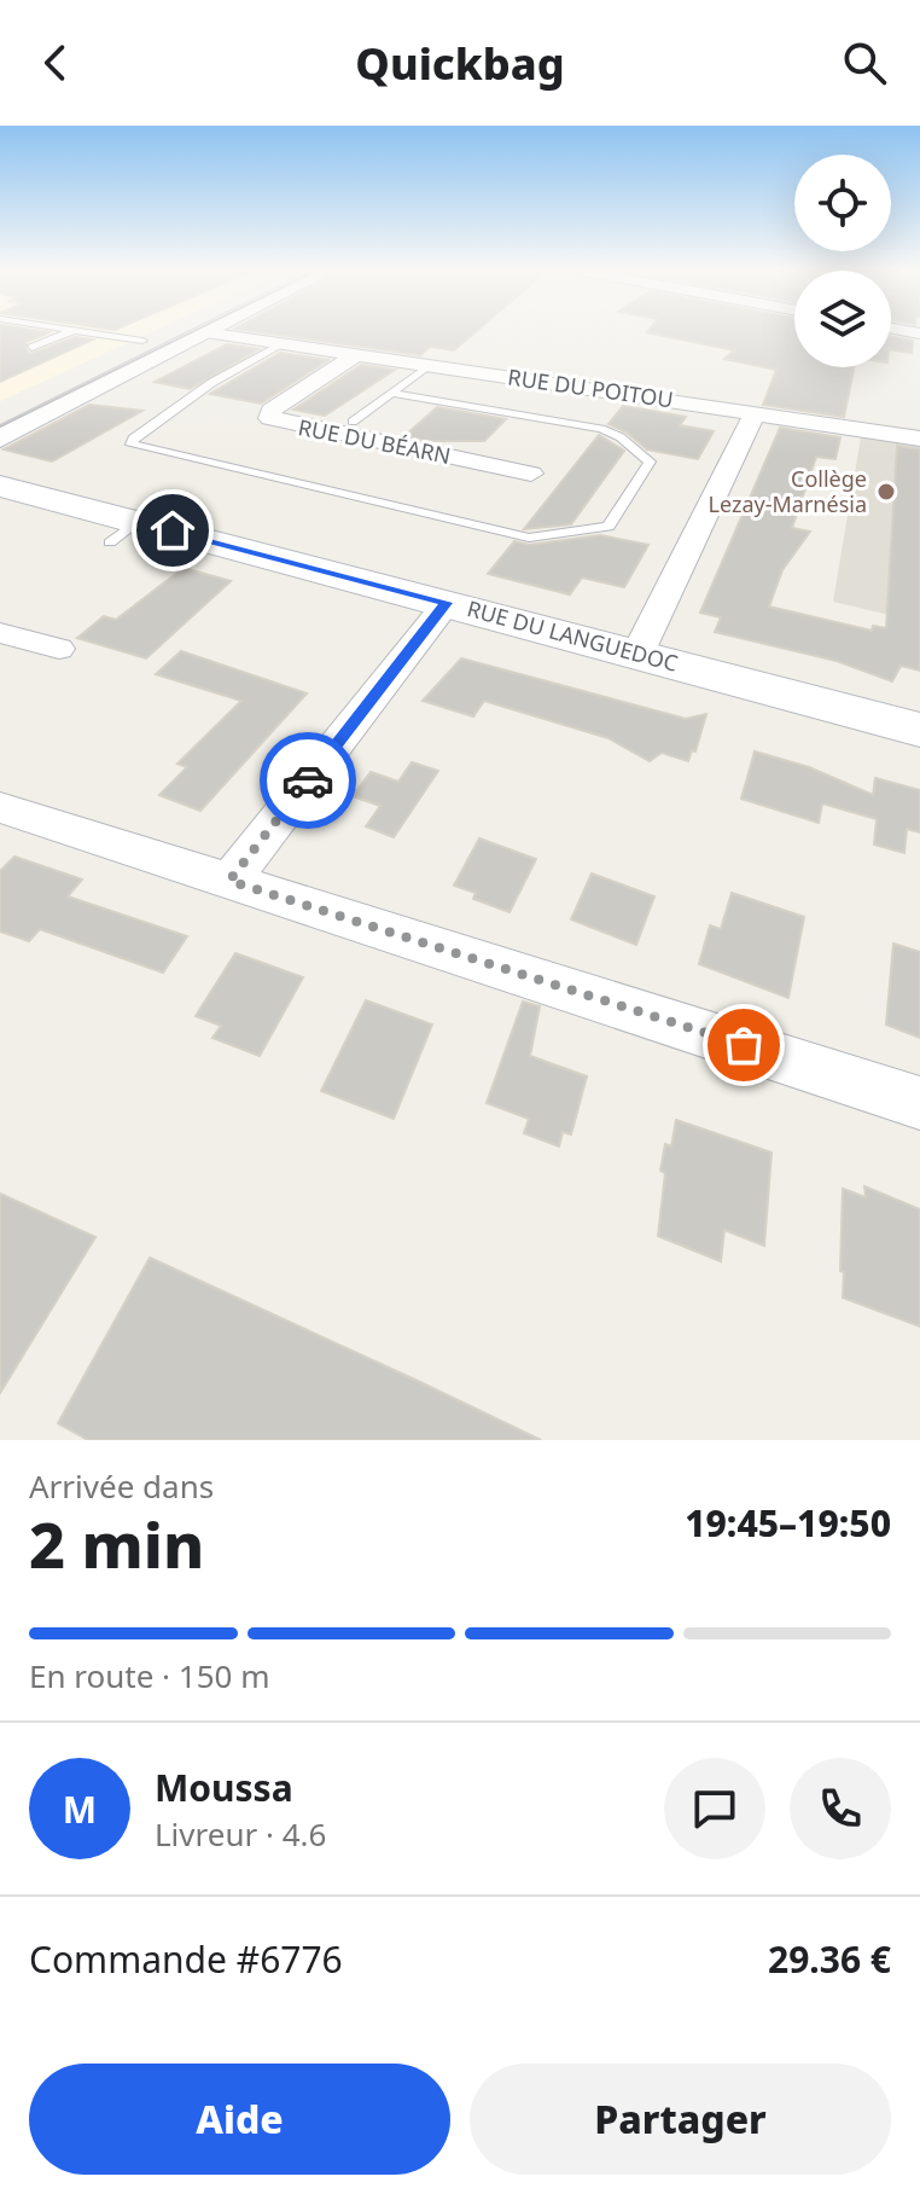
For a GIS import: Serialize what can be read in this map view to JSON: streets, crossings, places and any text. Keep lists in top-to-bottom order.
{
  "streets": {
    "main road": ["RUE DU LANGUEDOC"],
    "street": ["RUE DU POITOU", "RUE DU BÉARN"]
  },
  "crossings": [
    ["RUE DU POITOU", "RUE DU BÉARN"]
  ],
  "places": ["Collège Lezay-Marnésia"],
  "page": {
    "header": "Quickbag",
    "heading": ["2 min", "Arrivée dans", "19:45–19:50"],
    "panel": [
      "Moussa",
      "Livreur · 4.6",
      "Commande #6776",
      "29.36 €"
    ],
    "bar": "En route · 150 m",
    "round": "M",
    "buttons": ["Aide", "Partager"]
  }
}
